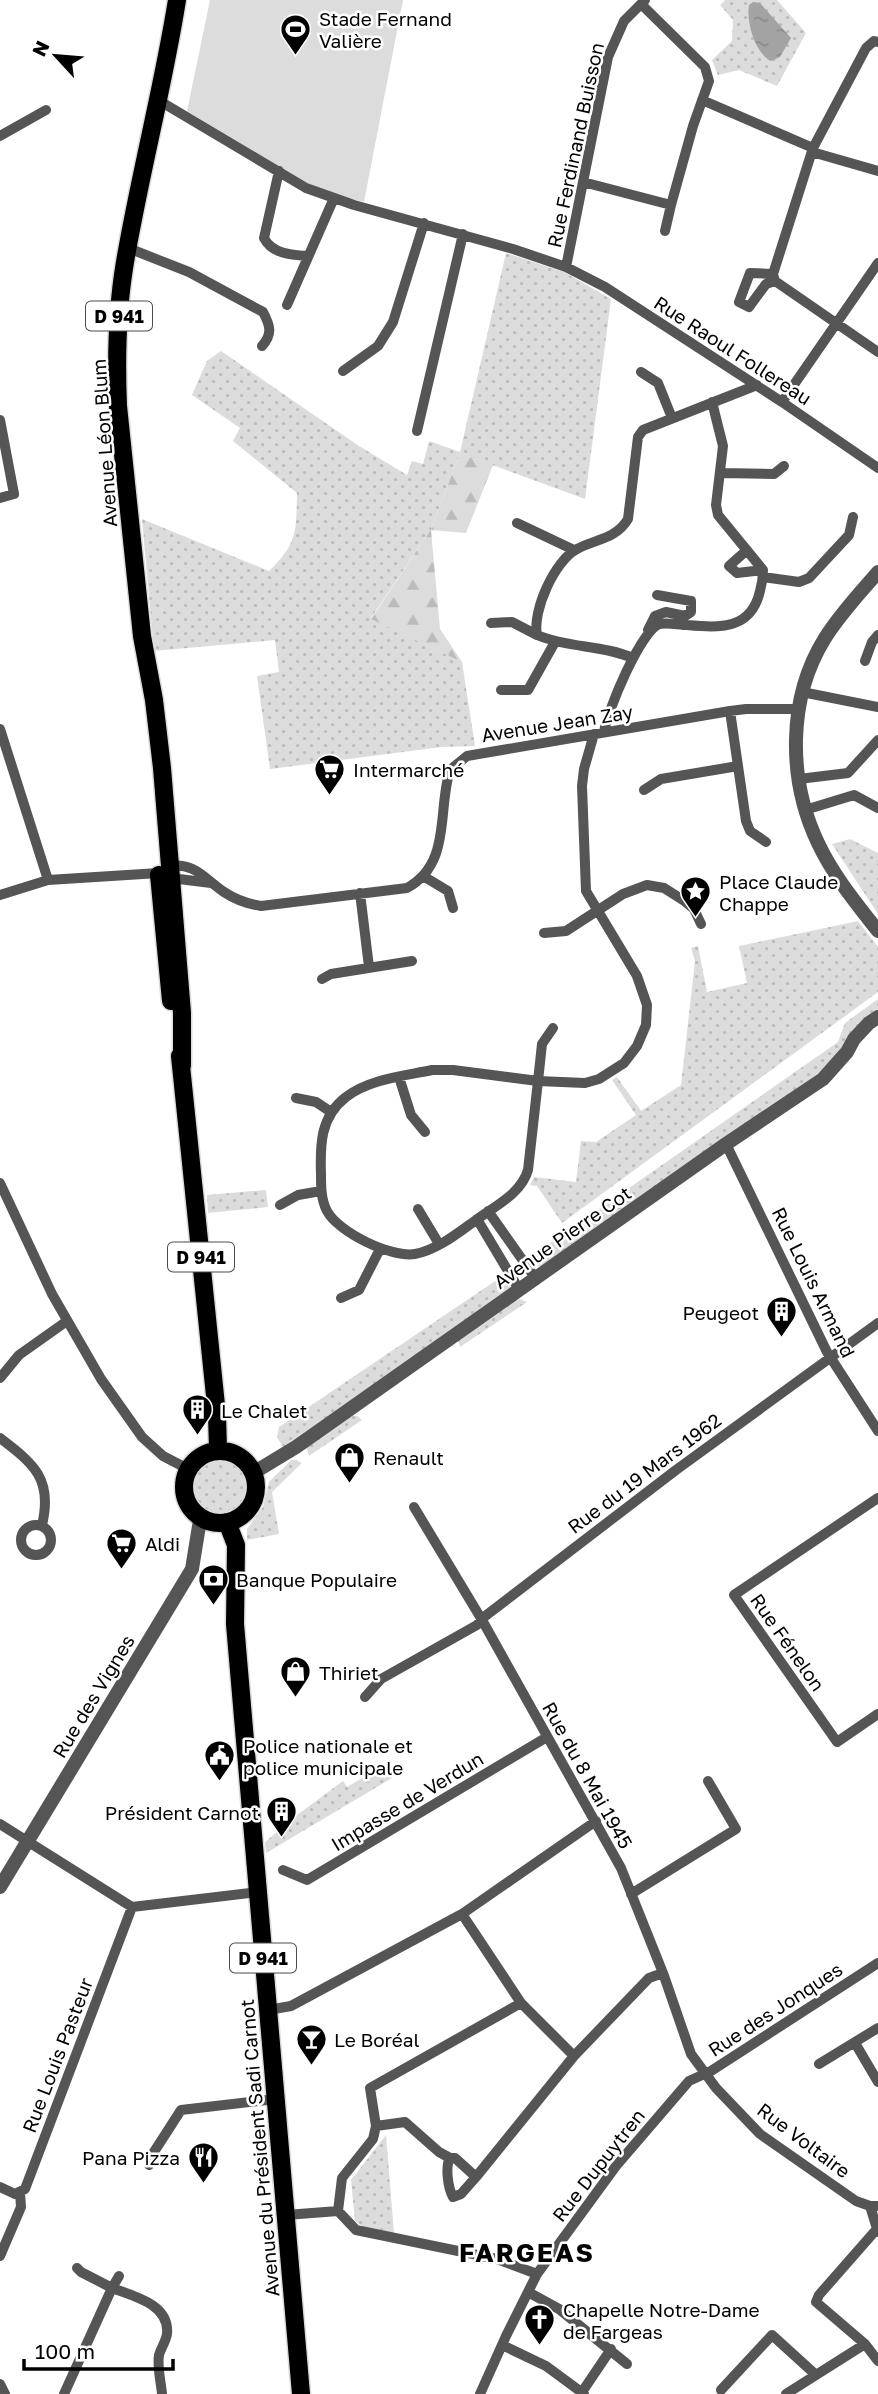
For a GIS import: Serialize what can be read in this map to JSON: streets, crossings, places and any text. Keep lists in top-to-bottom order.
{
  "streets": {
    "main road": ["D 941", "Avenue Léon Blum", "Avenue du Président Sadi Carnot"],
    "street": [
      "Rue Ferdinand Buisson",
      "Rue Raoul Follereau",
      "Avenue Jean Zay",
      "Avenue Pierre Cot",
      "Rue Louis Armand",
      "Rue du 19 Mars 1962",
      "Rue Fénelon",
      "Rue des Vignes",
      "Rue du 8 Mai 1945",
      "Impasse de Verdun",
      "Rue des Jonques",
      "Rue Louis Pasteur",
      "Rue Voltaire",
      "Rue Dupuytren"
    ]
  },
  "crossings": [
    ["Rue Ferdinand Buisson", "Rue Raoul Follereau"],
    ["Rue Raoul Follereau", "Avenue Léon Blum"],
    ["Avenue Léon Blum", "Avenue Pierre Cot"],
    ["Avenue Léon Blum", "Rue des Vignes"],
    ["Avenue Léon Blum", "Avenue du Président Sadi Carnot"],
    ["Avenue Pierre Cot", "Rue Louis Armand"],
    ["Avenue Pierre Cot", "Rue des Vignes"],
    ["Avenue Pierre Cot", "Avenue du Président Sadi Carnot"],
    ["Rue Louis Armand", "Rue du 19 Mars 1962"],
    ["Rue du 19 Mars 1962", "Rue du 8 Mai 1945"],
    ["Rue des Vignes", "Avenue du Président Sadi Carnot"],
    ["Rue du 8 Mai 1945", "Impasse de Verdun"],
    ["Rue du 8 Mai 1945", "Rue des Jonques"],
    ["Rue du 8 Mai 1945", "Rue Voltaire"],
    ["Rue des Jonques", "Rue Voltaire"],
    ["Rue des Jonques", "Rue Dupuytren"]
  ],
  "districts": ["FARGEAS"],
  "places": {
    "sports": ["Stade Fernand Valière"],
    "supermarket": ["Intermarché", "Aldi"],
    "place": ["Place Claude Chappe"],
    "building": ["Peugeot", "Le Chalet", "Président Carnot"],
    "shop": ["Renault", "Thiriet"],
    "bank": ["Banque Populaire"],
    "public building": ["Police nationale et police municipale"],
    "bar": ["Le Boréal"],
    "restaurant": ["Pana Pizza"],
    "church": ["Chapelle Notre-Dame de Fargeas"]
  },
  "scale_bar": "100 m",
  "north": "top left"
}
